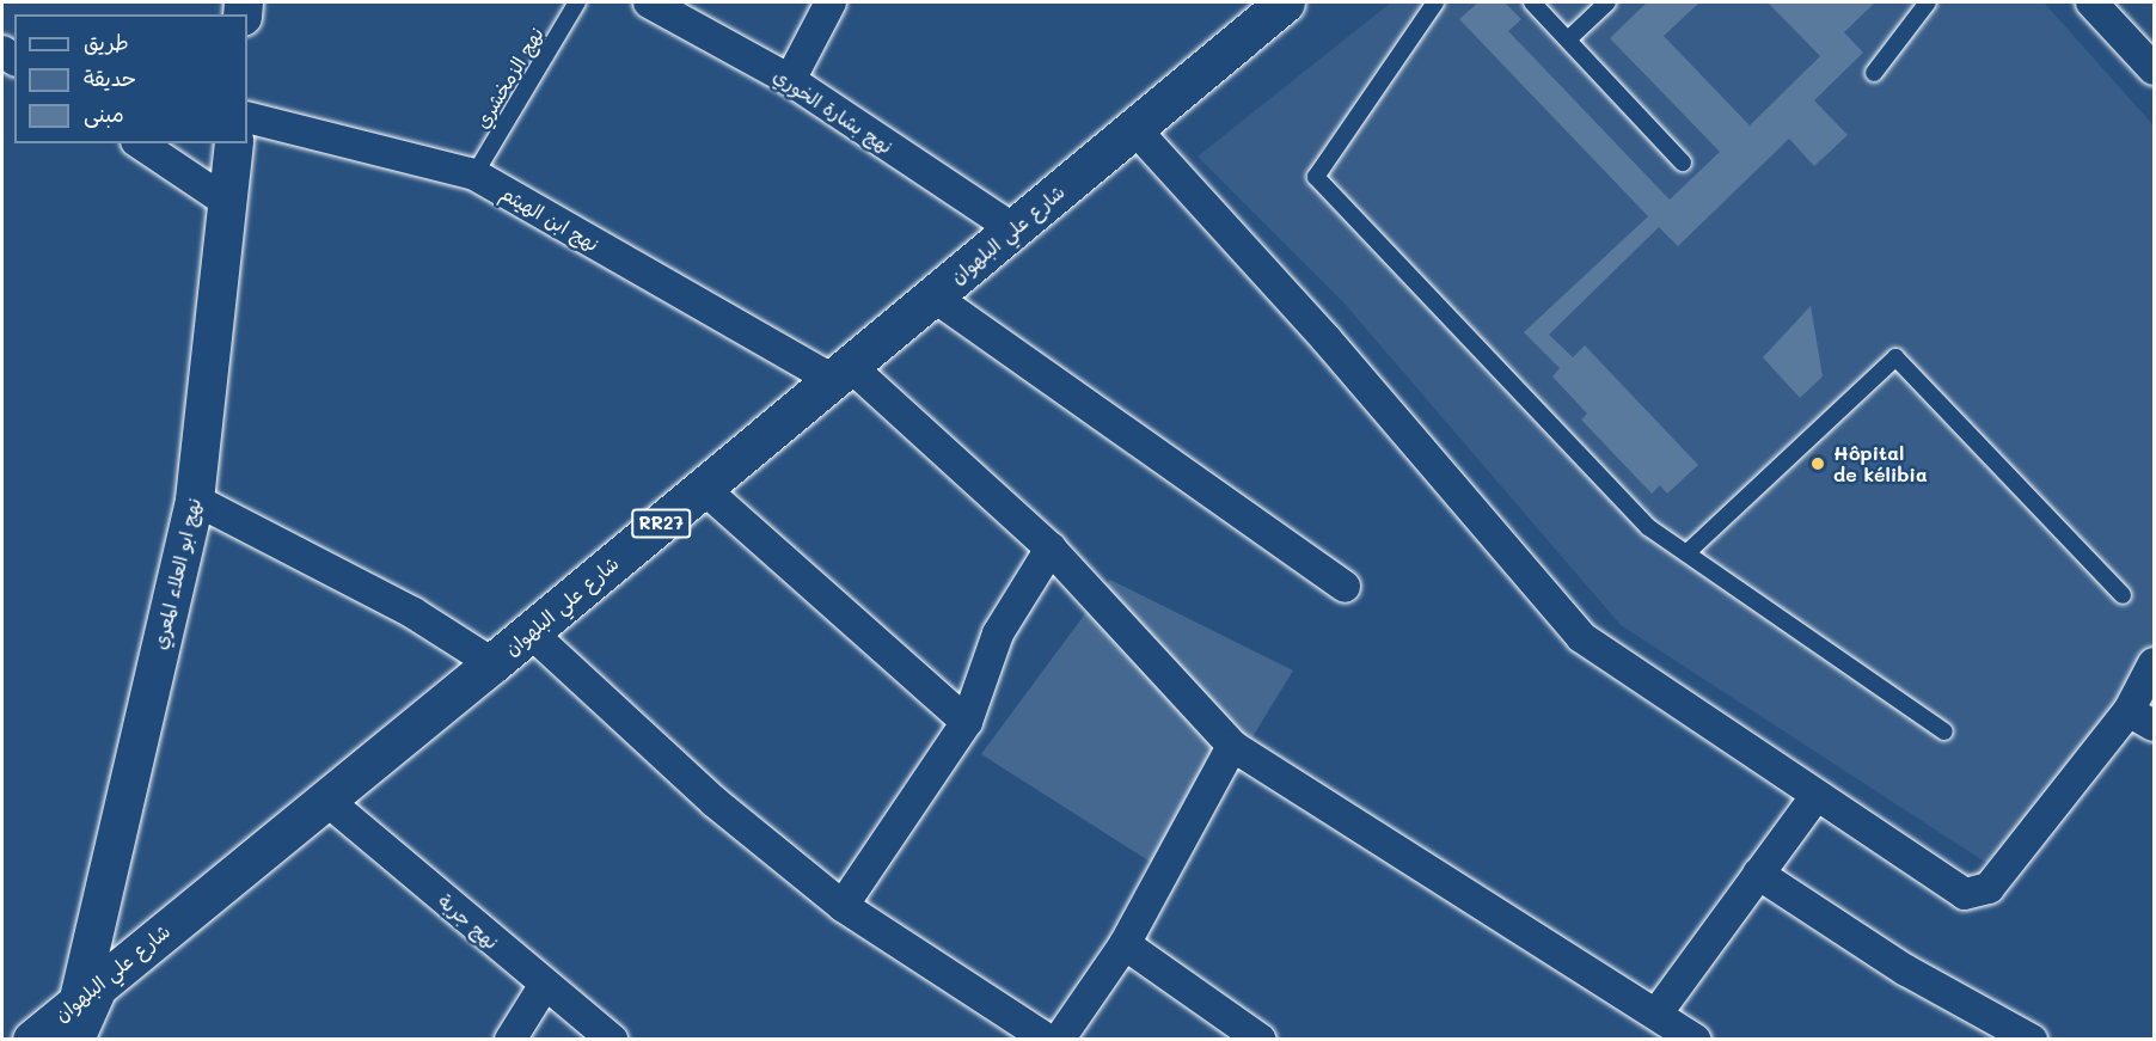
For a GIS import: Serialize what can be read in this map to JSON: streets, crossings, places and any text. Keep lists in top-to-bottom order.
{
  "streets": {
    "main road": ["شارع علي البلهوان", "RR27"],
    "street": [
      "نهج بشارة الخوري",
      "نهج ابن الهيثم",
      "نهج ابو العلاء المعري",
      "نهج جربة"
    ],
    "lane": ["نهج الزمخشري"]
  },
  "crossings": [
    ["نهج الزمخشري", "نهج ابن الهيثم"],
    ["نهج بشارة الخوري", "شارع علي البلهوان"],
    ["نهج ابن الهيثم", "شارع علي البلهوان"],
    ["شارع علي البلهوان", "نهج ابو العلاء المعري"],
    ["شارع علي البلهوان", "نهج جربة"]
  ],
  "places": ["Hôpital de kélibia"],
  "legend": ["طريق", "حديقة", "مبنى"]
}
